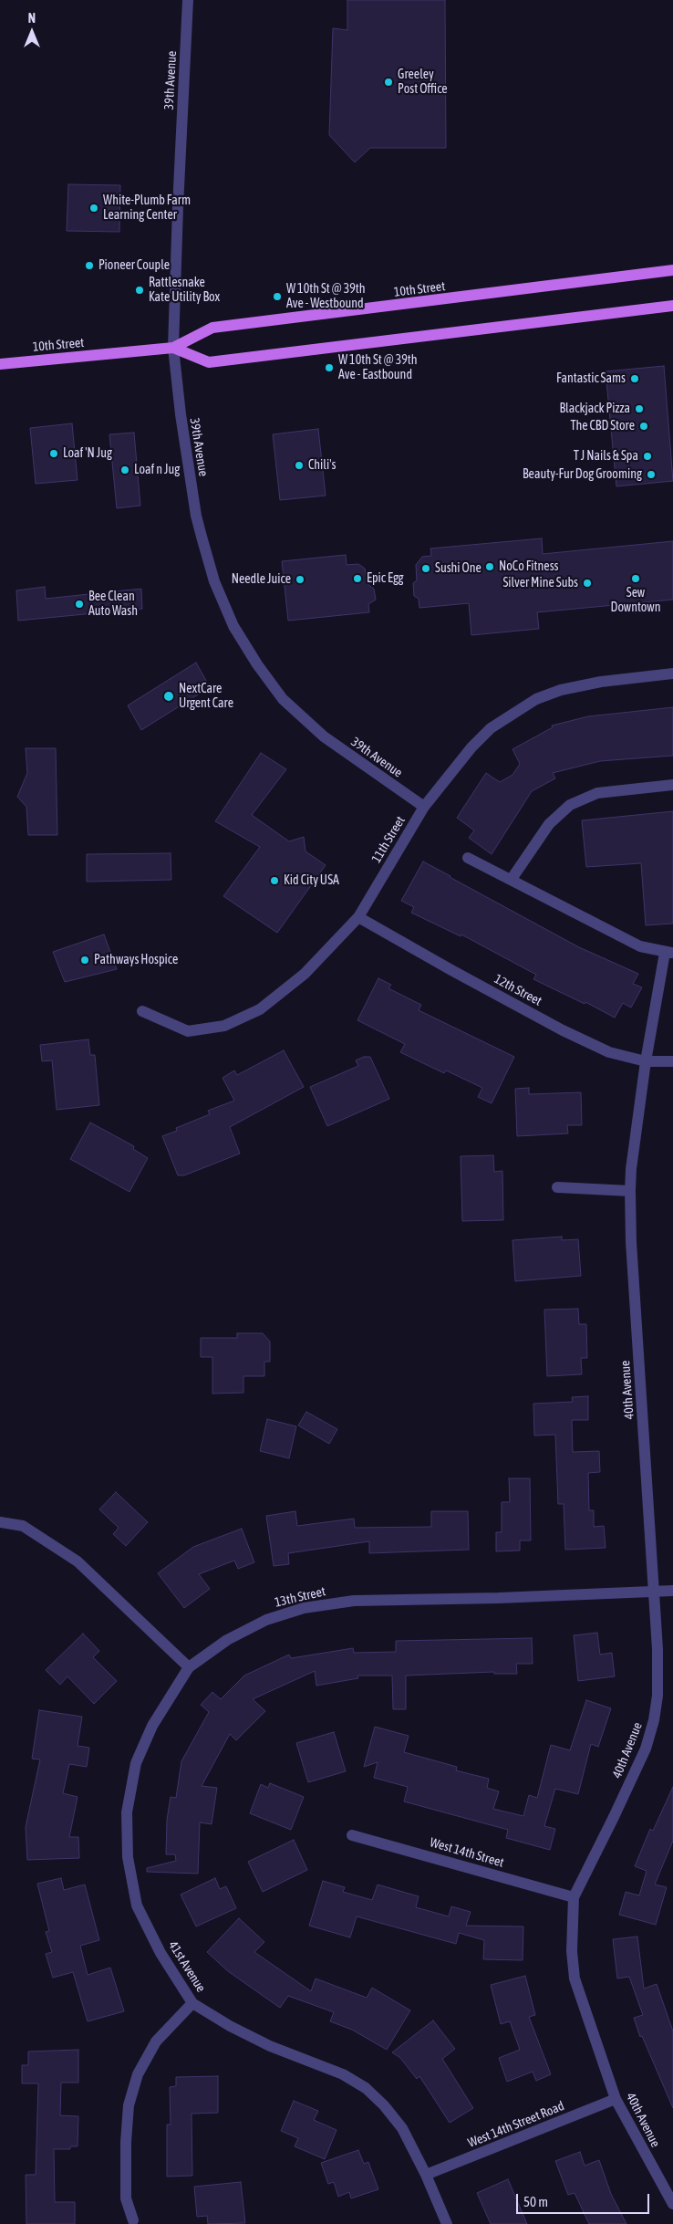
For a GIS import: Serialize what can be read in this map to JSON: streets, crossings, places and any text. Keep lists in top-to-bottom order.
{
  "streets": {
    "main road": ["10th Street"],
    "street": [
      "39th Avenue",
      "11th Street",
      "12th Street",
      "40th Avenue",
      "13th Street",
      "West 14th Street",
      "41st Avenue",
      "West 14th Street Road"
    ]
  },
  "crossings": [
    ["39th Avenue", "10th Street"],
    ["39th Avenue", "11th Street"],
    ["11th Street", "12th Street"],
    ["12th Street", "40th Avenue"],
    ["40th Avenue", "13th Street"],
    ["40th Avenue", "West 14th Street"],
    ["40th Avenue", "West 14th Street Road"],
    ["13th Street", "41st Avenue"],
    ["41st Avenue", "West 14th Street Road"]
  ],
  "places": [
    "Greeley Post Office",
    "White-Plumb Farm Learning Center",
    "Pioneer Couple",
    "Rattlesnake Kate Utility Box",
    "W 10th St @ 39th Ave - Westbound",
    "W 10th St @ 39th Ave - Eastbound",
    "Fantastic Sams",
    "Blackjack Pizza",
    "The CBD Store",
    "Loaf 'N Jug",
    "T J Nails & Spa",
    "Chili's",
    "Loaf n Jug",
    "Beauty-Fur Dog Grooming",
    "NoCo Fitness",
    "Sushi One",
    "Epic Egg",
    "Sew Downtown",
    "Needle Juice",
    "Silver Mine Subs",
    "Bee Clean Auto Wash",
    "NextCare Urgent Care",
    "Kid City USA",
    "Pathways Hospice"
  ],
  "scale_bar": "50 m",
  "north": "top"
}
